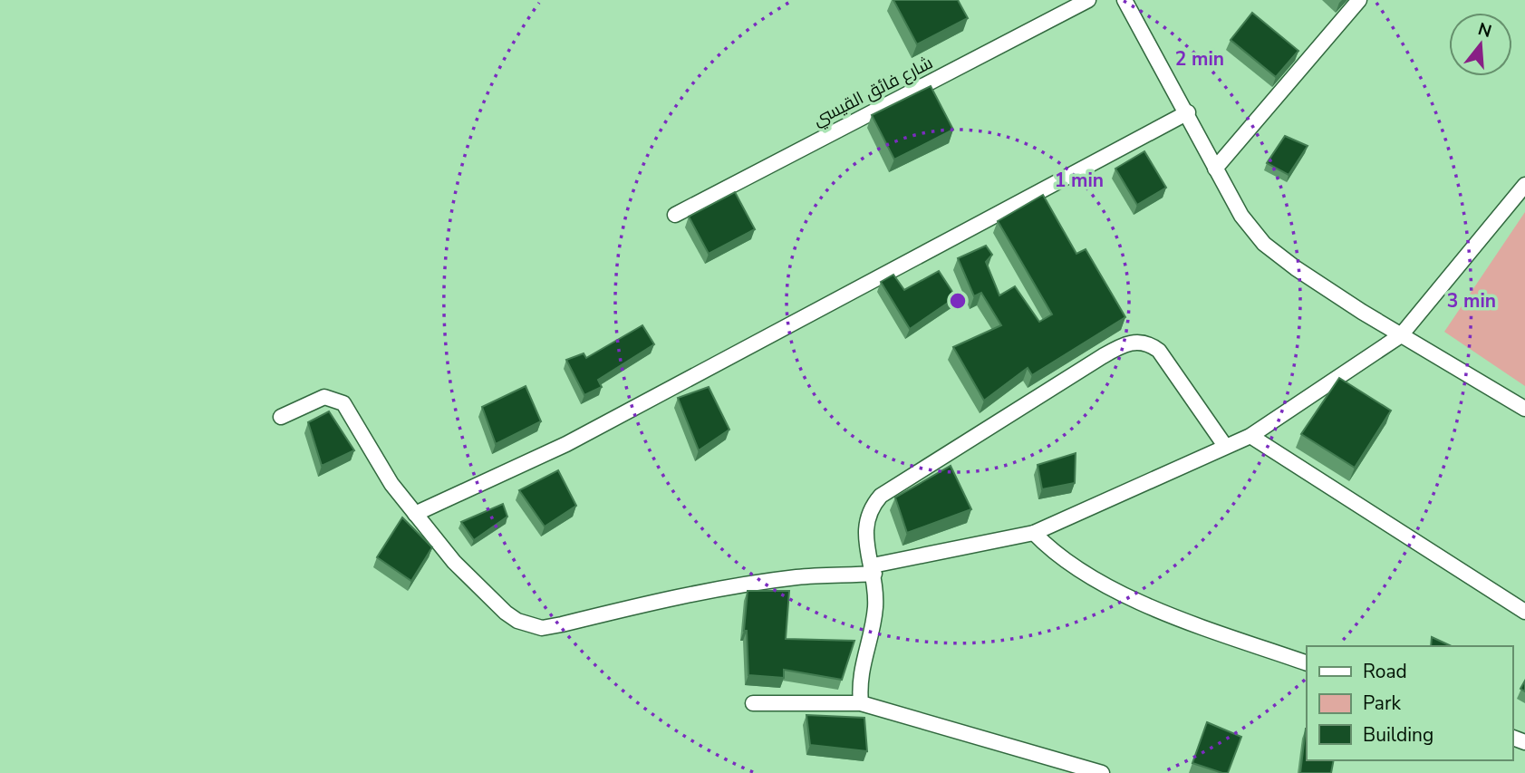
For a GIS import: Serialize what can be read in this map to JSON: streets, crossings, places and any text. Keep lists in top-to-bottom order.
{
  "streets": {
    "street": ["شارع فائق القيسي"]
  },
  "legend": ["Road", "Park", "Building"],
  "north": "top",
  "rings": ["2 min", "1 min", "3 min"]
}
